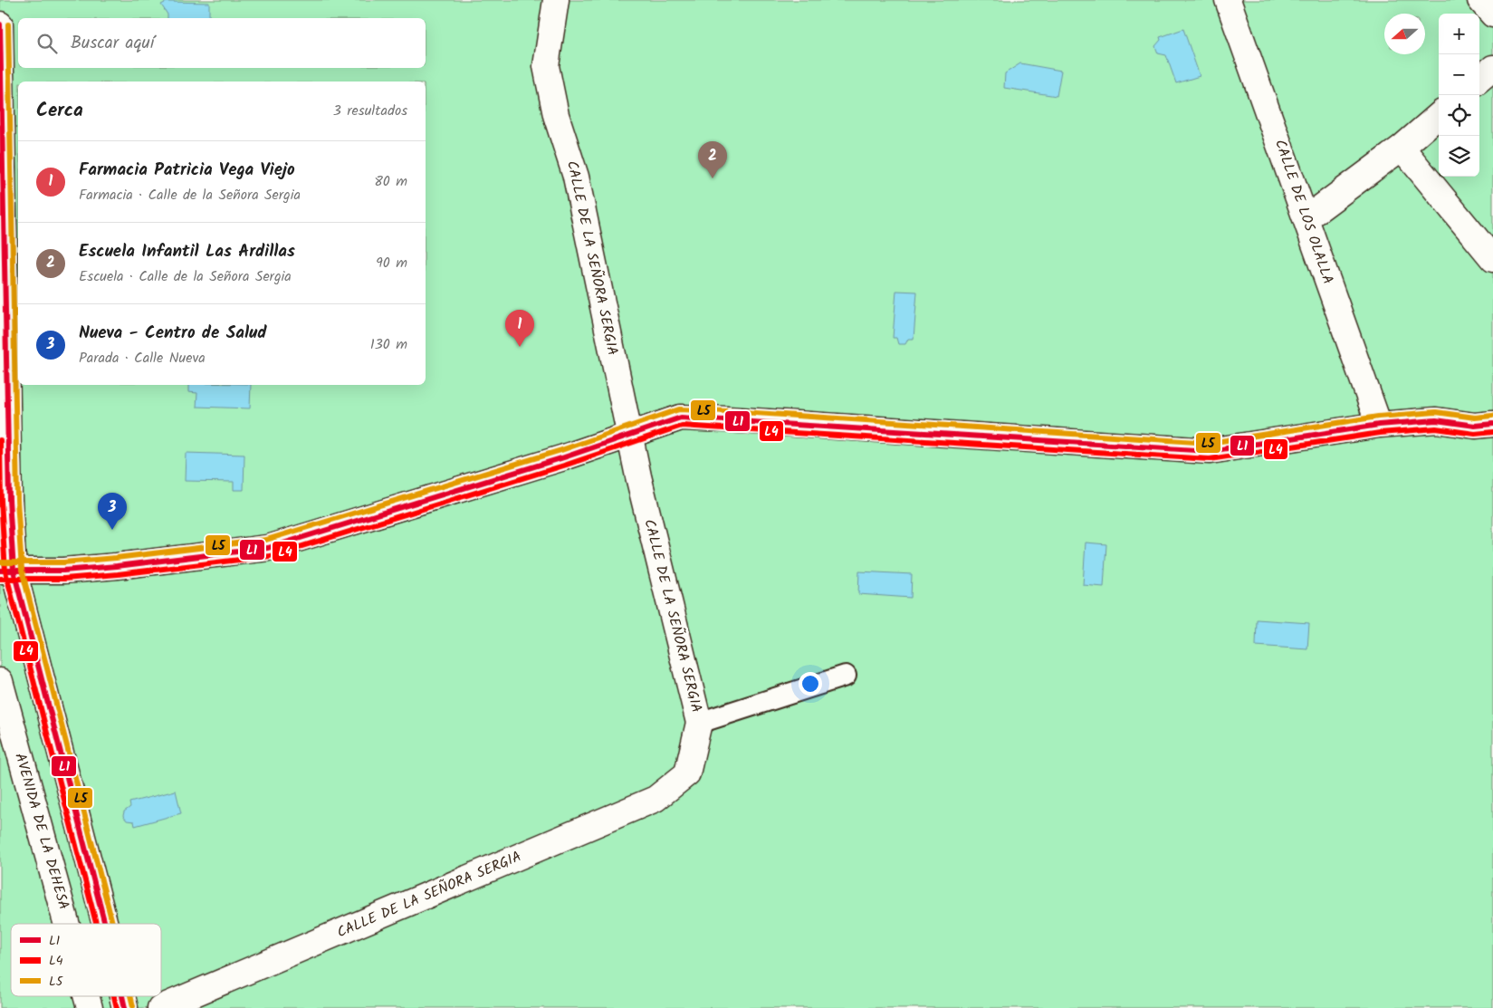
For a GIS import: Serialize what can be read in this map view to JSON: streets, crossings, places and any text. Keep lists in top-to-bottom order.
{
  "streets": {
    "street": ["CALLE DE LOS OLALLA", "CALLE DE LA SEÑORA SERGIA", "AVENIDA DE LA DEHESA"]
  },
  "lines": ["transit line L1", "transit line L5", "transit line L4"],
  "legend": ["L1", "L4", "L5"],
  "north": "left",
  "page": {
    "map_buttons": ["+", "−"],
    "search": "Buscar aquí",
    "heading": ["Cerca", "3 resultados"],
    "list": [
      {
        "mark": "1",
        "name": "Farmacia Patricia Vega Viejo",
        "note": "Farmacia · Calle de la Señora Sergia",
        "value": "80 m"
      },
      {
        "mark": "2",
        "name": "Escuela Infantil Las Ardillas",
        "note": "Escuela · Calle de la Señora Sergia",
        "value": "90 m"
      },
      {
        "mark": "3",
        "name": "Nueva - Centro de Salud",
        "note": "Parada · Calle Nueva",
        "value": "130 m"
      }
    ],
    "pins": ["2", "1", "3"]
  }
}
